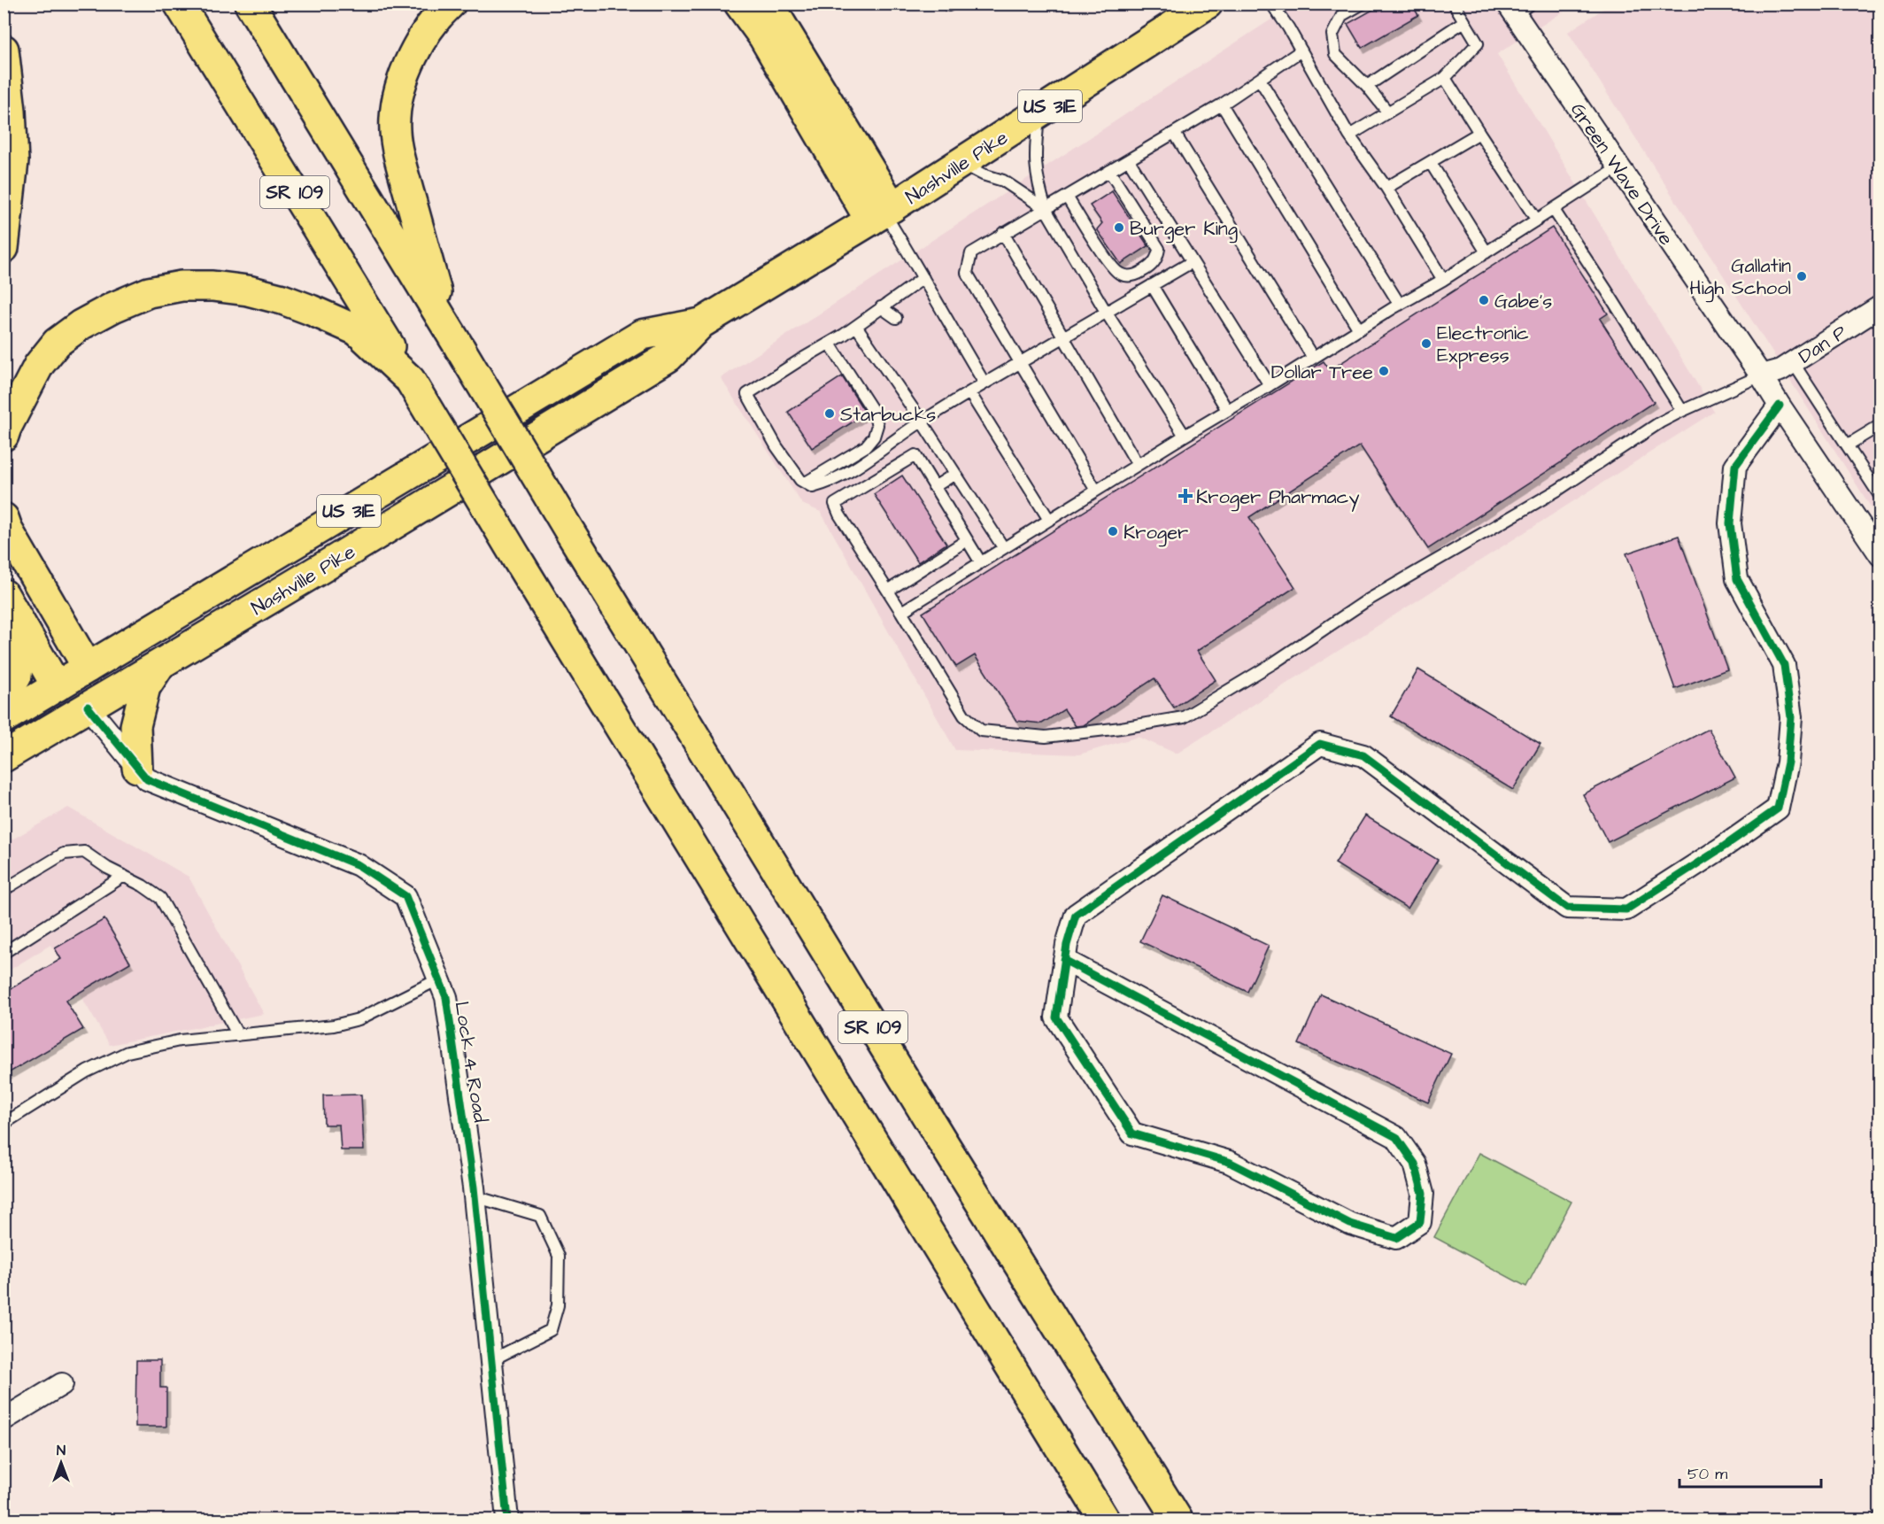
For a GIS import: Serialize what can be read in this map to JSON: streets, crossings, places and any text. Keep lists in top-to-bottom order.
{
  "streets": {
    "main road": ["US 31E", "Nashville Pike", "SR 109"],
    "street": ["Green Wave Drive", "Dan P", "Lock 4 Road"]
  },
  "crossings": [
    ["Nashville Pike", "Lock 4 Road"],
    ["Green Wave Drive", "Dan P"]
  ],
  "places": {
    "other": [
      "Burger King",
      "Gallatin High School",
      "Gabe's",
      "Electronic Express",
      "Dollar Tree",
      "Starbucks",
      "Kroger"
    ],
    "health": ["Kroger Pharmacy"]
  },
  "scale_bar": "50 m",
  "north": "top"
}
